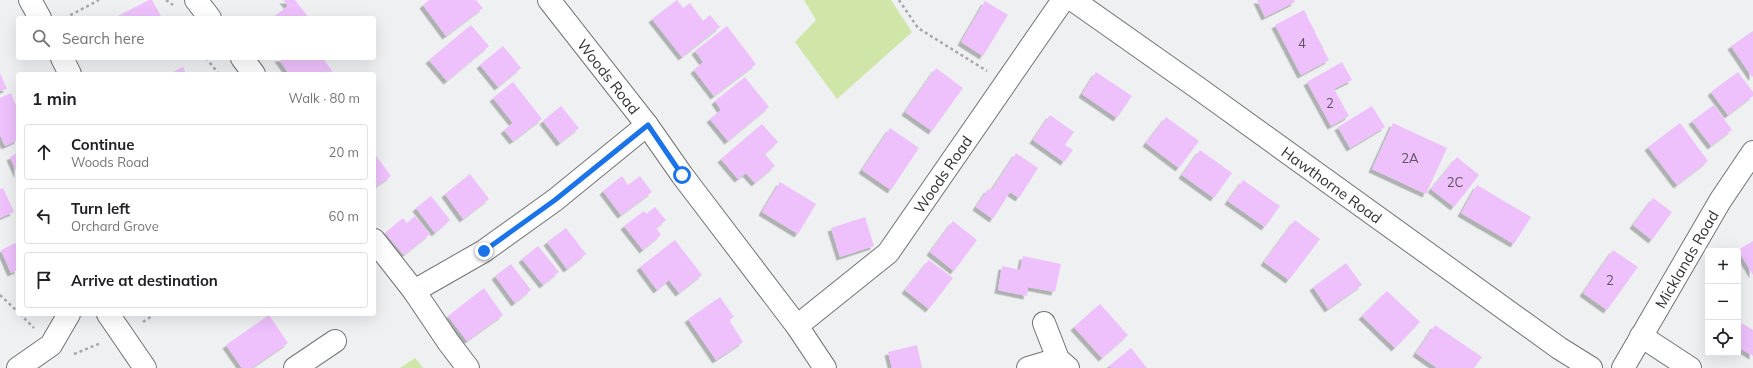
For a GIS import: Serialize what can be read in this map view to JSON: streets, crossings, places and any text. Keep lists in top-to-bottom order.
{
  "streets": {
    "street": ["Woods Road", "Hawthorne Road", "Micklands Road"]
  },
  "house_numbers": [
    "4",
    "2",
    "2A",
    "2C",
    "2"
  ],
  "page": {
    "search": "Search here",
    "heading": ["1 min", "Walk · 80 m"],
    "list": [
      ["Continue", "Woods Road", "20 m"],
      ["Turn left", "Orchard Grove", "60 m"],
      "Arrive at destination"
    ],
    "map_buttons": ["+", "−"]
  }
}
